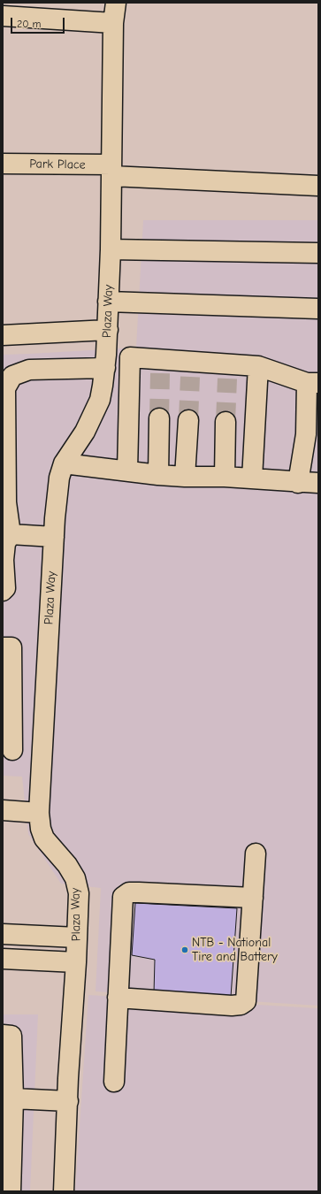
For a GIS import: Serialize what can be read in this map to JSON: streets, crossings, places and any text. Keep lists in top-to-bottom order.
{
  "streets": {
    "street": ["Park Place", "Plaza Way"]
  },
  "crossings": [
    ["Park Place", "Plaza Way"]
  ],
  "places": ["NTB - National Tire and Battery"],
  "scale_bar": "20 m"
}
